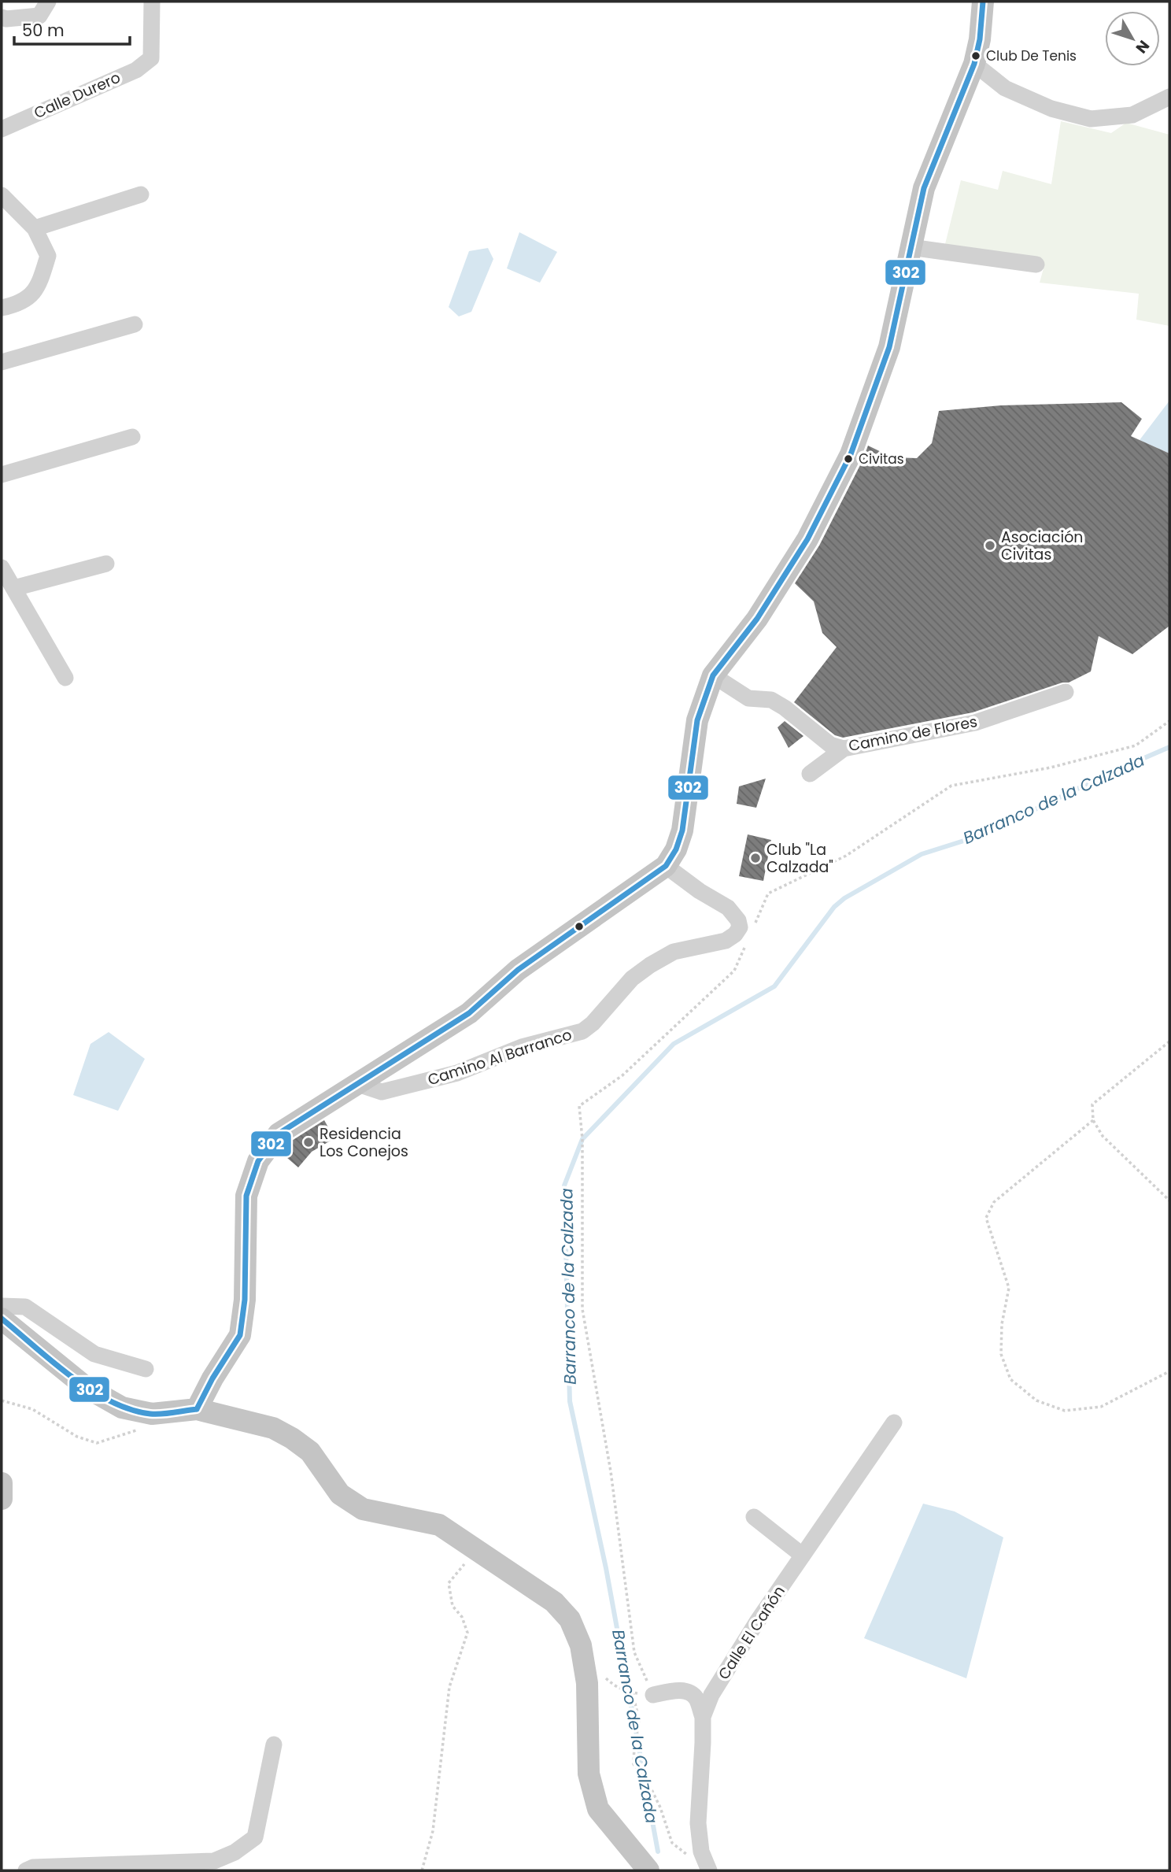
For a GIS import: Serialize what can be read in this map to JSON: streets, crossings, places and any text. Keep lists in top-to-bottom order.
{
  "streets": {
    "street": [
      "Calle Durero",
      "Camino de Flores",
      "Camino Al Barranco",
      "Calle El Cañón"
    ]
  },
  "water": ["Barranco de la Calzada"],
  "places": [
    "Club De Tenis",
    "Civitas",
    "Asociación Civitas",
    "Club \"La Calzada\"",
    "Residencia Los Conejos"
  ],
  "lines": ["transit line 302"],
  "scale_bar": "50 m",
  "north": "bottom right"
}
